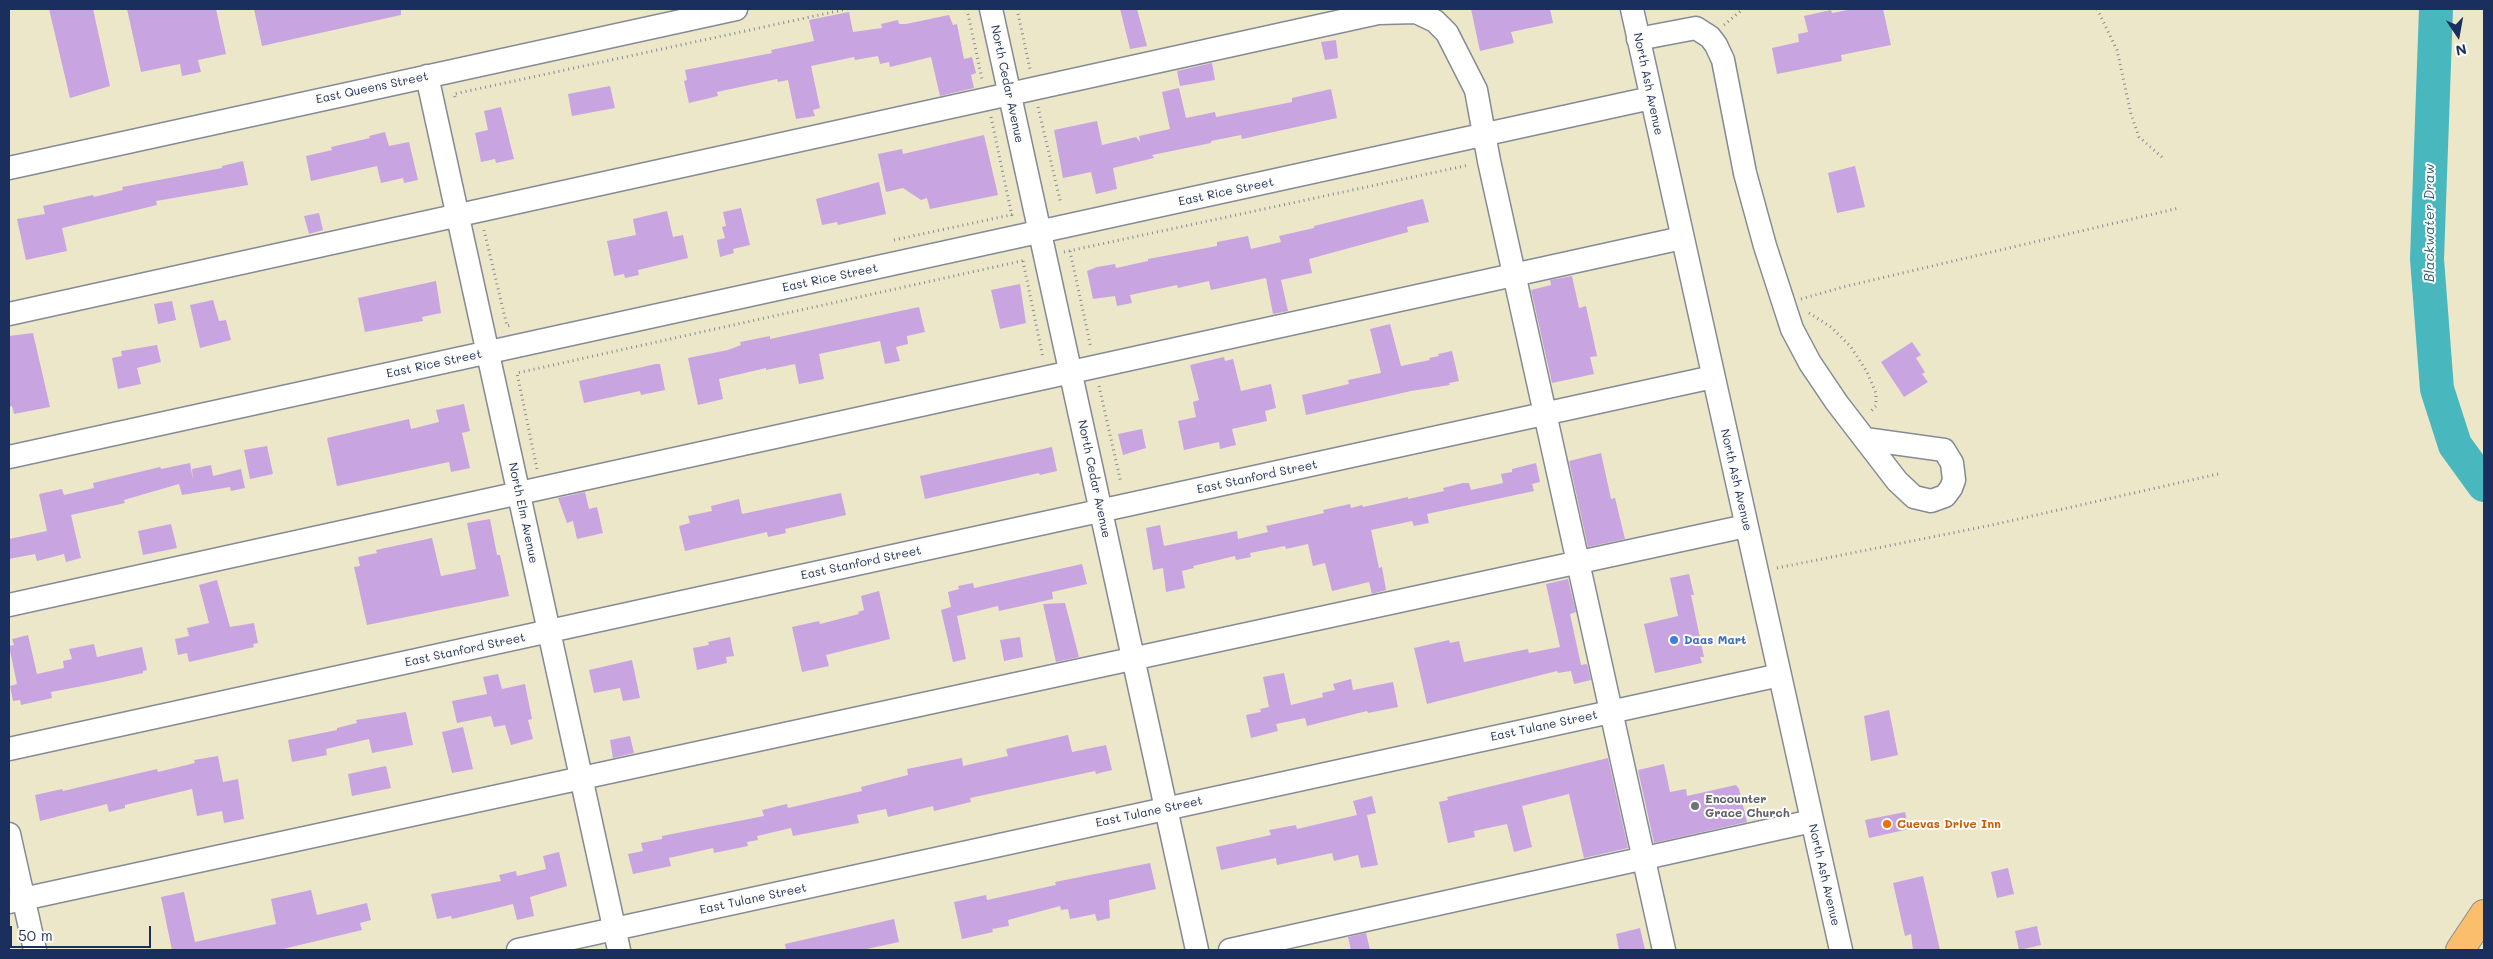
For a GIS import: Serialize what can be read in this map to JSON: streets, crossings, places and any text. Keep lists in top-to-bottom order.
{
  "streets": {
    "street": [
      "North Cedar Avenue",
      "North Ash Avenue",
      "East Queens Street",
      "East Rice Street",
      "East Stanford Street",
      "North Elm Avenue",
      "East Tulane Street"
    ]
  },
  "crossings": [
    ["North Cedar Avenue", "East Rice Street"],
    ["North Cedar Avenue", "East Stanford Street"],
    ["North Cedar Avenue", "East Tulane Street"],
    ["North Ash Avenue", "East Rice Street"],
    ["North Ash Avenue", "East Stanford Street"],
    ["North Ash Avenue", "East Tulane Street"],
    ["East Queens Street", "North Elm Avenue"],
    ["East Rice Street", "North Elm Avenue"],
    ["East Stanford Street", "North Elm Avenue"],
    ["North Elm Avenue", "East Tulane Street"]
  ],
  "water": ["Blackwater Draw"],
  "places": ["Daas Mart", "Encounter Grace Church", "Cuevas Drive Inn"],
  "scale_bar": "50 m",
  "north": "bottom"
}
